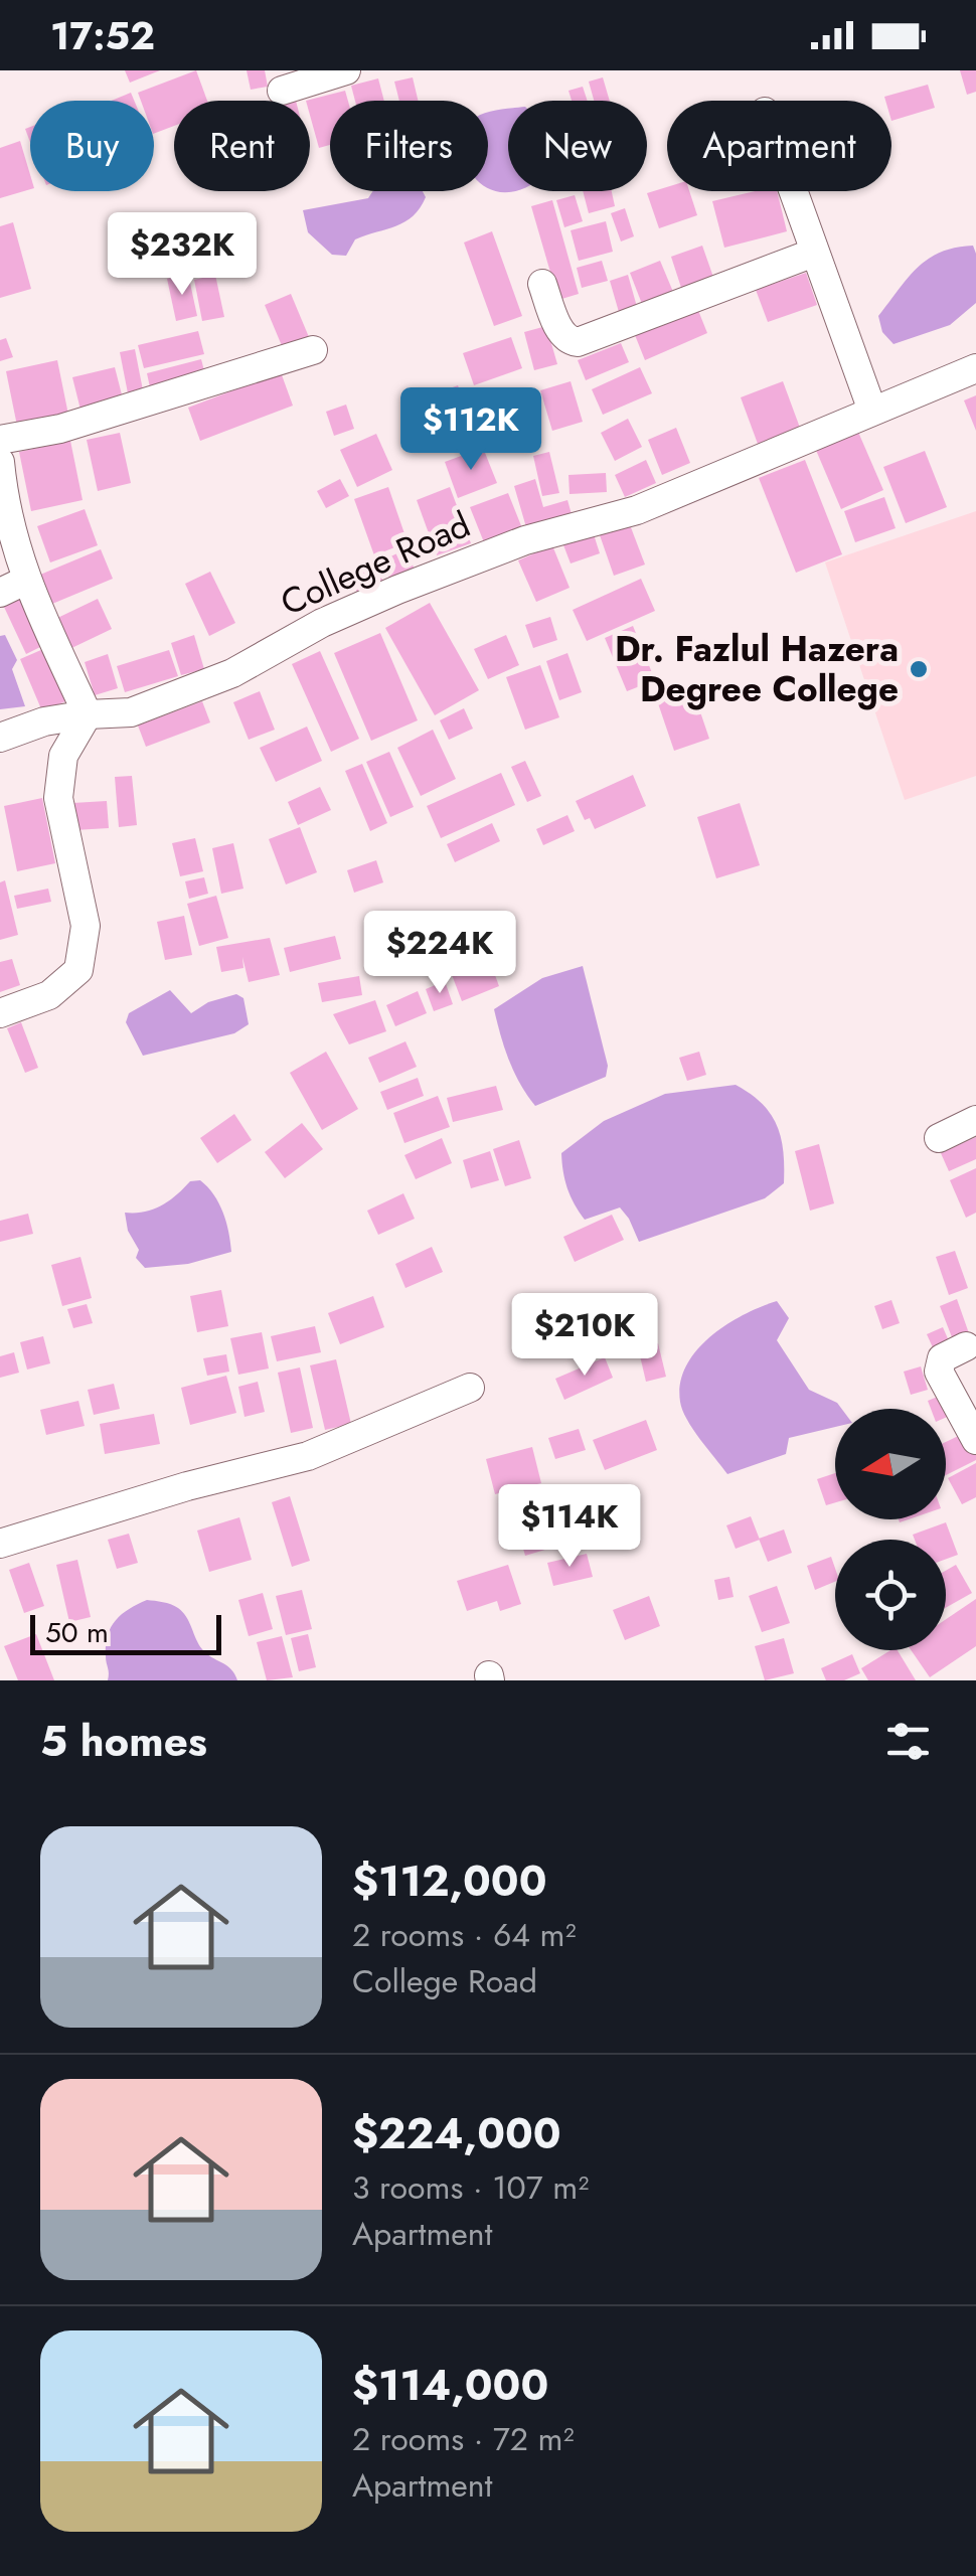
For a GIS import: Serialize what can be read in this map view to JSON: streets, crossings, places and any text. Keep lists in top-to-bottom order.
{
  "streets": {
    "street": ["College Road"]
  },
  "places": ["Dr. Fazlul Hazera Degree College"],
  "scale_bar": "50 m",
  "north": "left",
  "page": {
    "status": "17:52",
    "chip": [
      "Buy",
      "Rent",
      "Filters",
      "New",
      "Apartment"
    ],
    "price": [
      "$232K",
      "$112K",
      "$224K",
      "$210K",
      "$114K"
    ],
    "scale": "50 m",
    "heading": "5 homes",
    "list": [
      {
        "name": "$112,000",
        "note": "2 rooms · 64 m² · College Road"
      },
      {
        "name": "$224,000",
        "note": "3 rooms · 107 m² · Apartment"
      },
      {
        "name": "$114,000",
        "note": "2 rooms · 72 m² · Apartment"
      }
    ]
  }
}
